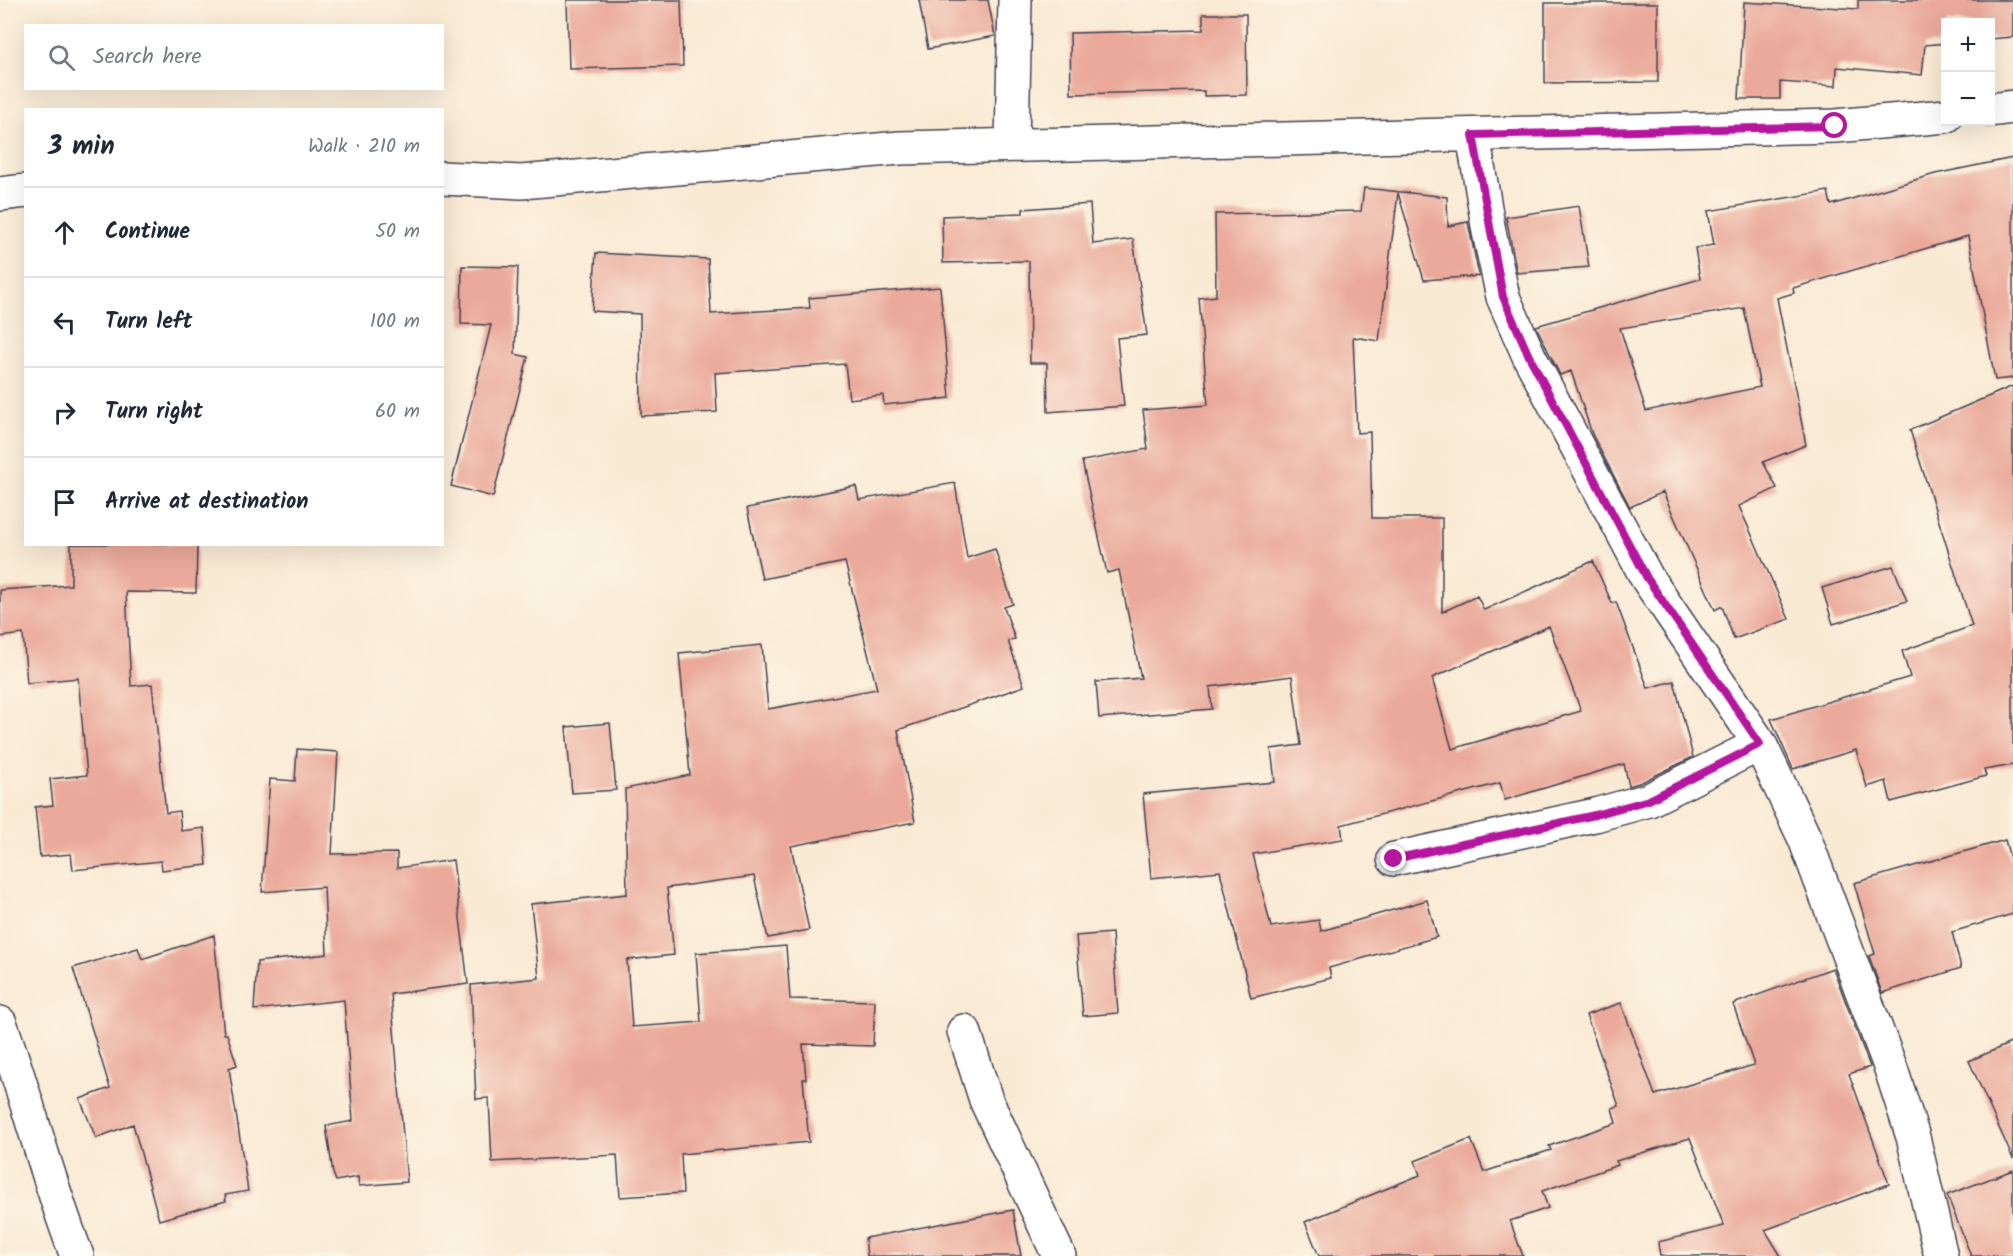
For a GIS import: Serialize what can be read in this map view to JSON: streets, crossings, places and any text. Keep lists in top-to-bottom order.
{
  "page": {
    "map_buttons": ["+", "−"],
    "search": "Search here",
    "heading": ["3 min", "Walk · 210 m"],
    "list": [
      ["Continue", "50 m"],
      ["Turn left", "100 m"],
      ["Turn right", "60 m"],
      "Arrive at destination"
    ]
  }
}
